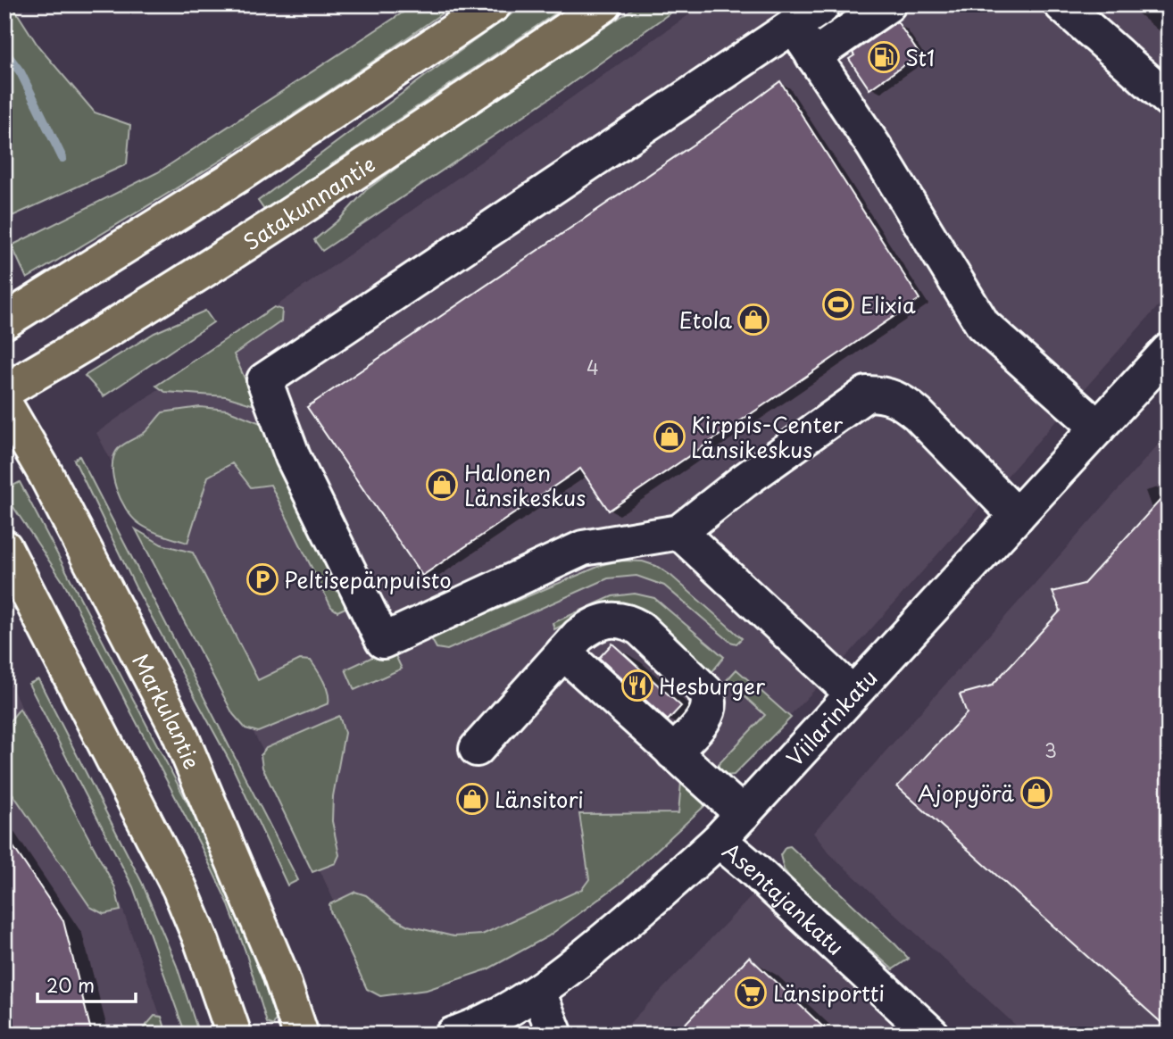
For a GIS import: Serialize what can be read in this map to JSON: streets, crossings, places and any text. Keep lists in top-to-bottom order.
{
  "streets": {
    "main road": ["Satakunnantie", "Markulantie"],
    "street": ["Viilarinkatu", "Asentajankatu"]
  },
  "crossings": [
    ["Viilarinkatu", "Asentajankatu"]
  ],
  "places": {
    "fuel station": ["St1"],
    "sports": ["Elixia"],
    "shop": [
      "Etola",
      "Kirppis-Center Länsikeskus",
      "Halonen Länsikeskus",
      "Ajopyörä",
      "Länsitori"
    ],
    "parking": ["Peltisepänpuisto"],
    "restaurant": ["Hesburger"],
    "supermarket": ["Länsiportti"]
  },
  "house_numbers": ["4", "3"],
  "scale_bar": "20 m"
}
